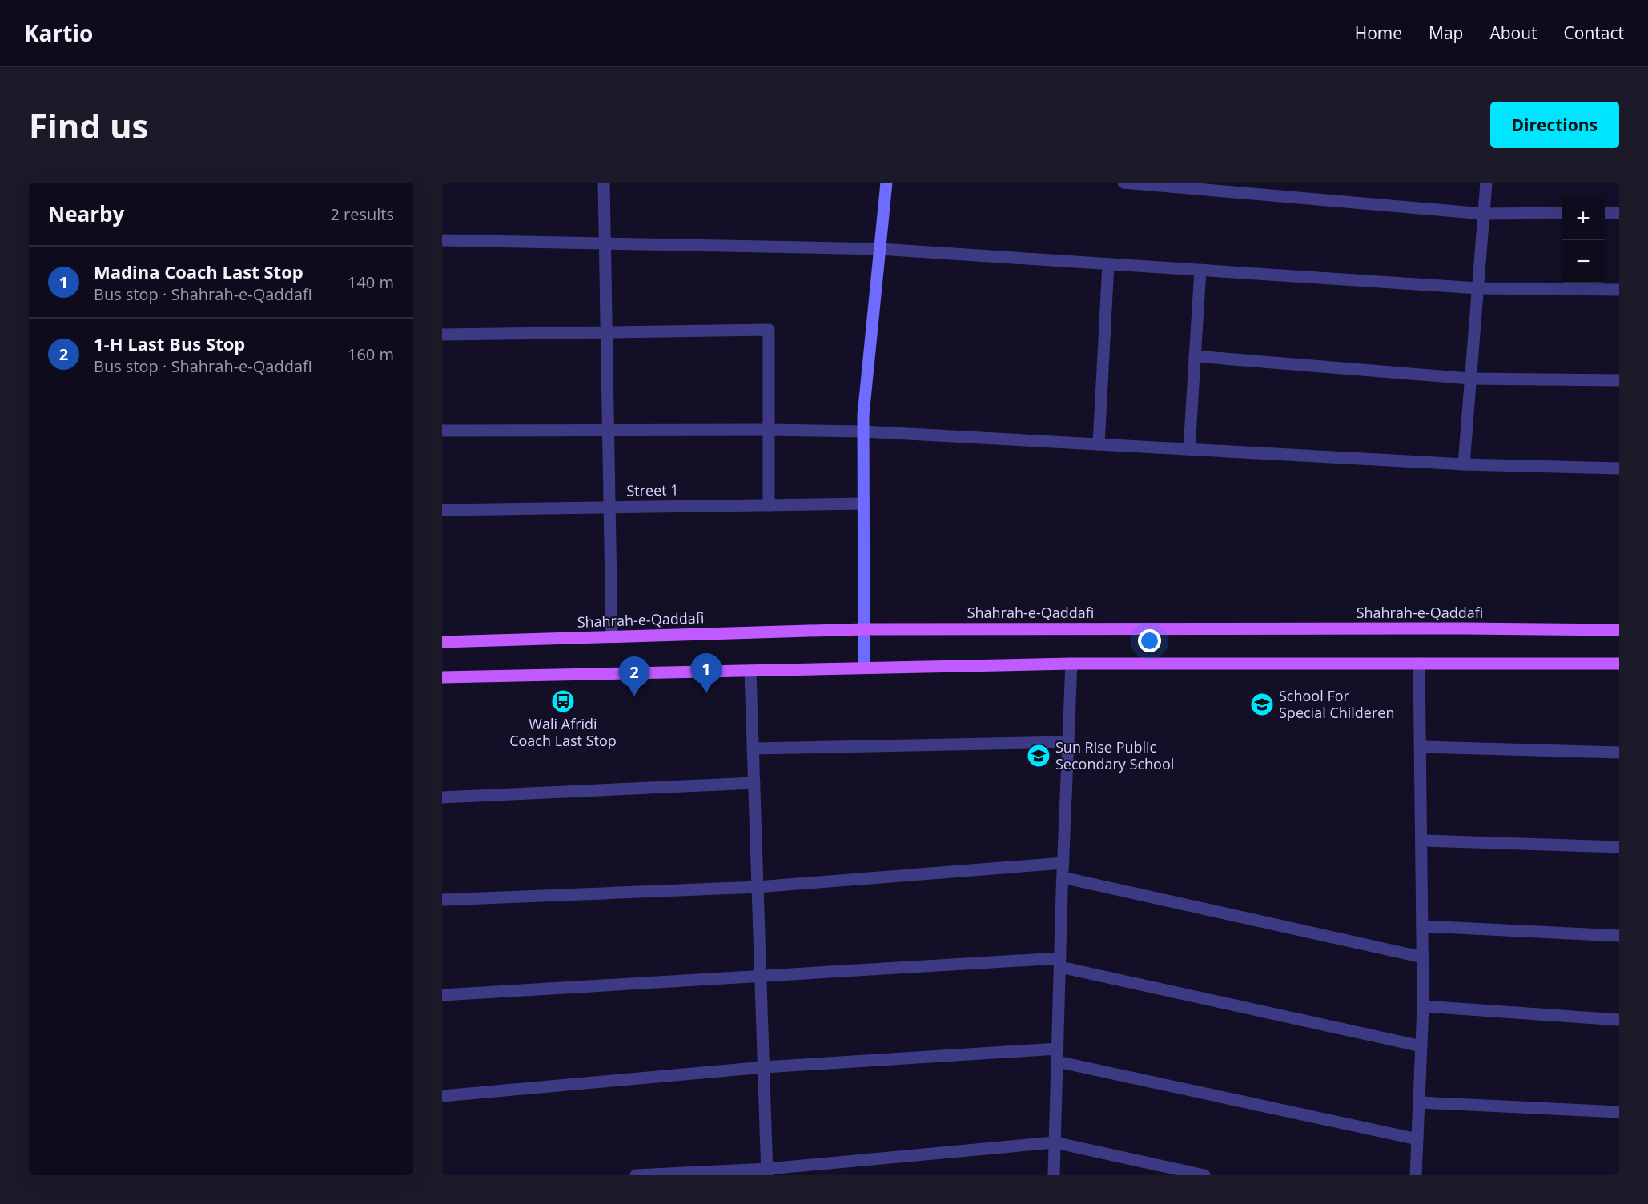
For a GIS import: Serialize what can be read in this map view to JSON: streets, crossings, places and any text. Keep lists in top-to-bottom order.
{
  "streets": {
    "main road": ["Shahrah-e-Qaddafi"],
    "street": ["Street 1"]
  },
  "places": {
    "bus stop": ["Wali Afridi Coach Last Stop"],
    "school or university": ["School For Special Childeren", "Sun Rise Public Secondary School"]
  },
  "page": {
    "header": "Kartio",
    "nav": [
      "Home",
      "Map",
      "About",
      "Contact"
    ],
    "buttons": "Directions",
    "title": "Find us",
    "heading": ["Nearby", "2 results"],
    "map_buttons": ["+", "−"],
    "list": [
      {
        "mark": "1",
        "name": "Madina Coach Last Stop",
        "note": "Bus stop · Shahrah-e-Qaddafi",
        "value": "140 m"
      },
      {
        "mark": "2",
        "name": "1-H Last Bus Stop",
        "note": "Bus stop · Shahrah-e-Qaddafi",
        "value": "160 m"
      }
    ],
    "pins": ["1", "2"]
  }
}
